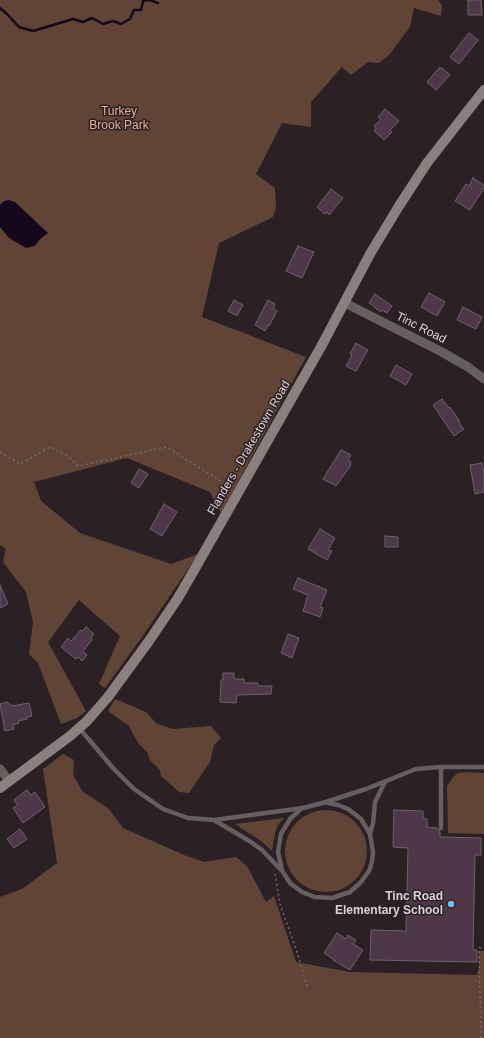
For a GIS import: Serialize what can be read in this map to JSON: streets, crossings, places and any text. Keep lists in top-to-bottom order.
{
  "streets": {
    "street": ["Tinc Road", "Flanders - Drakestown Road"]
  },
  "crossings": [
    ["Tinc Road", "Flanders - Drakestown Road"]
  ],
  "parks": ["Turkey Brook Park"],
  "places": ["Tinc Road Elementary School"]
}
